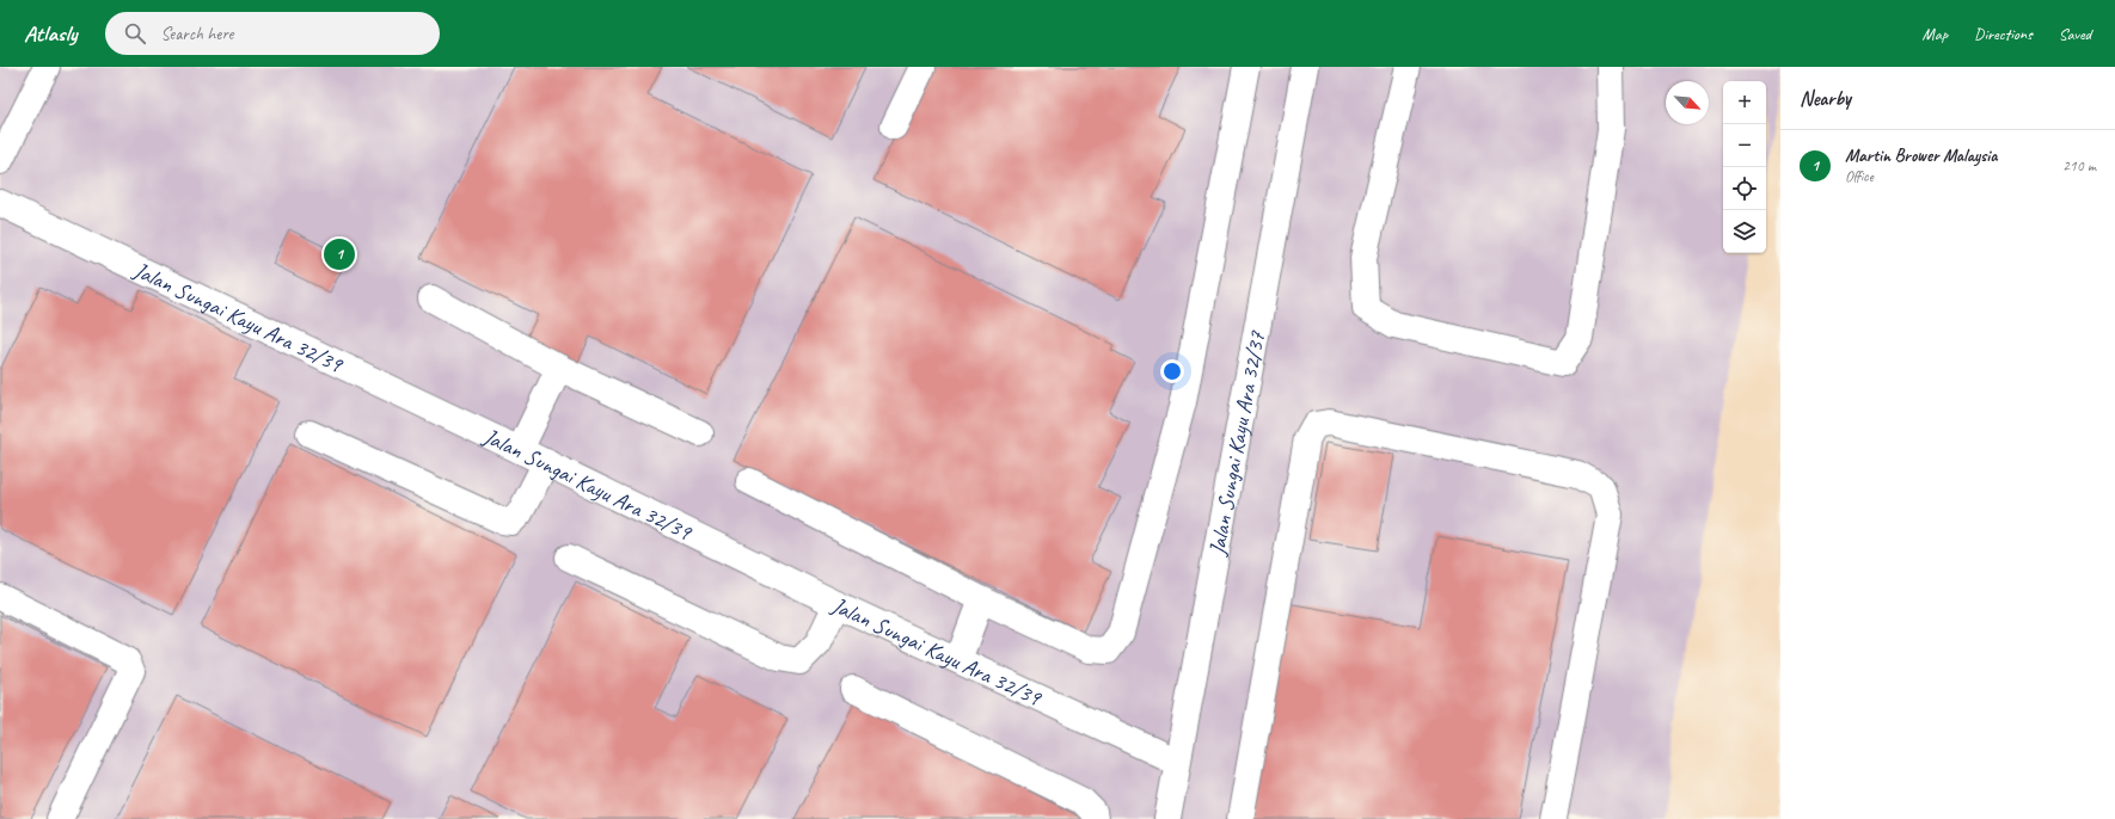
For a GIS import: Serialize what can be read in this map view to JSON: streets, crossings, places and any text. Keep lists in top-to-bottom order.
{
  "streets": {
    "street": ["Jalan Sungai Kayu Ara 32/39", "Jalan Sungai Kayu Ara 32/37"]
  },
  "crossings": [
    ["Jalan Sungai Kayu Ara 32/39", "Jalan Sungai Kayu Ara 32/37"]
  ],
  "north": "bottom right",
  "page": {
    "header": "Atlasly",
    "search": "Search here",
    "nav": ["Map", "Directions", "Saved"],
    "heading": "Nearby",
    "map_buttons": ["+", "−"],
    "list": [
      {
        "mark": "1",
        "name": "Martin Brower Malaysia",
        "note": "Office",
        "value": "210 m"
      }
    ],
    "pins": "1"
  }
}
